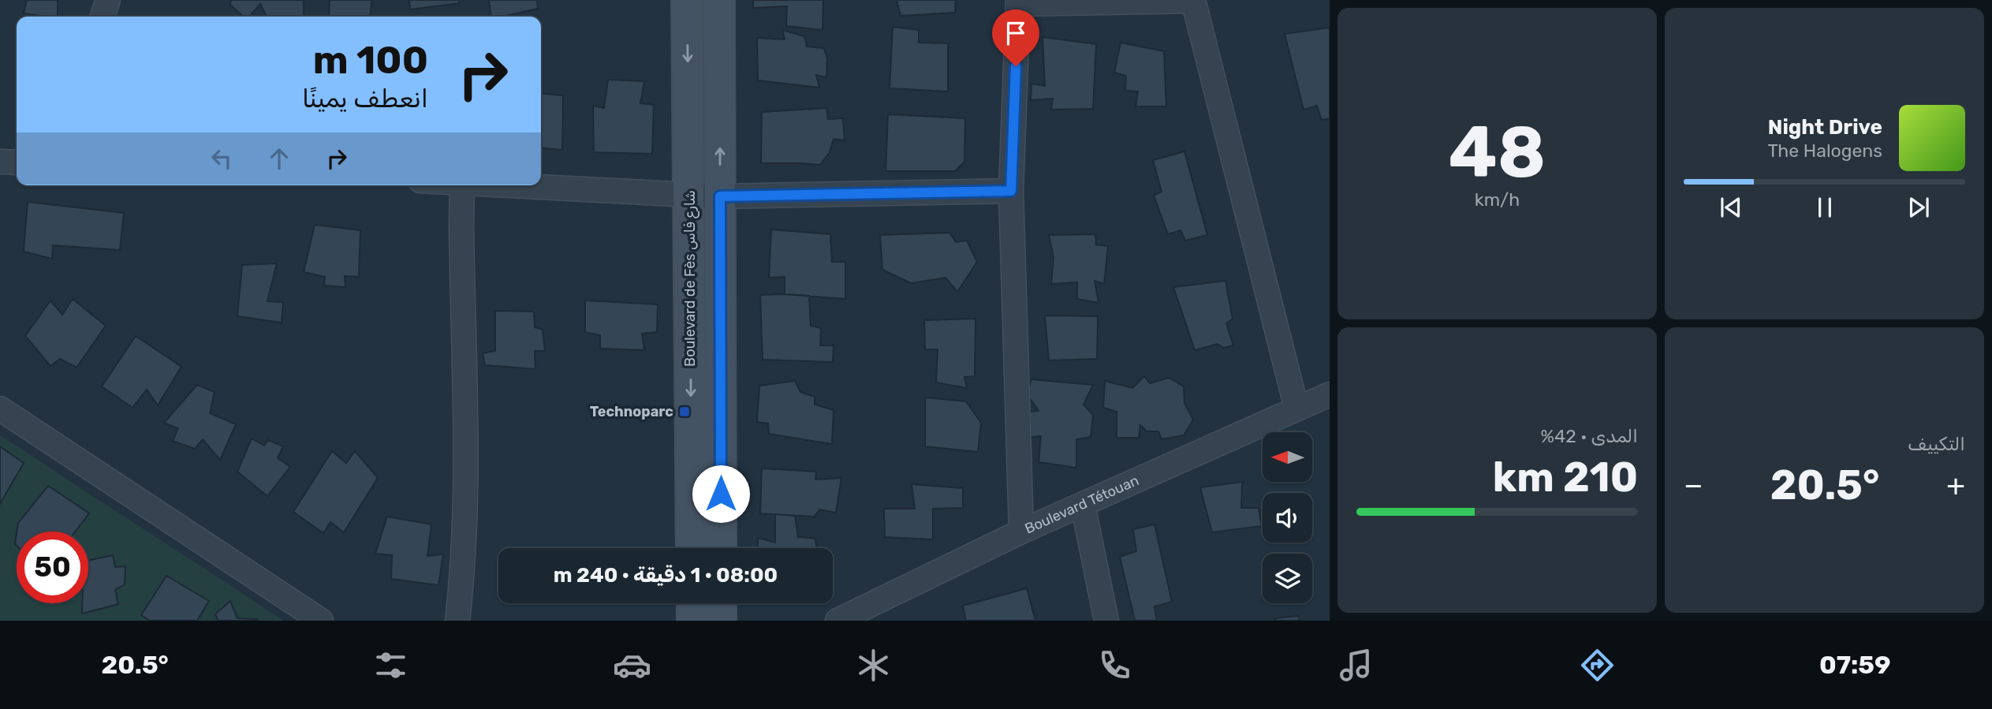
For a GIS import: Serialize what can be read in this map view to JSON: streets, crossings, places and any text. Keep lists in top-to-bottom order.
{
  "streets": {
    "main road": ["Boulevard de Fès شارع فاس"],
    "street": ["Boulevard Tétouan"]
  },
  "places": {
    "transit": ["Technoparc"]
  },
  "north": "left",
  "page": {
    "tile": [
      ["48", "km/h"],
      "التكييف",
      ["المدى · 42%", "210 km"]
    ],
    "turn": ["100 m", "انعطف يمينًا"],
    "song": ["Night Drive", "The Halogens"],
    "heat": ["−", "20.5°", "+"],
    "limit": "50",
    "trip": "08:00 · 1 دقيقة · 240 m",
    "tabs": ["07:59", "20.5°"]
  }
}
